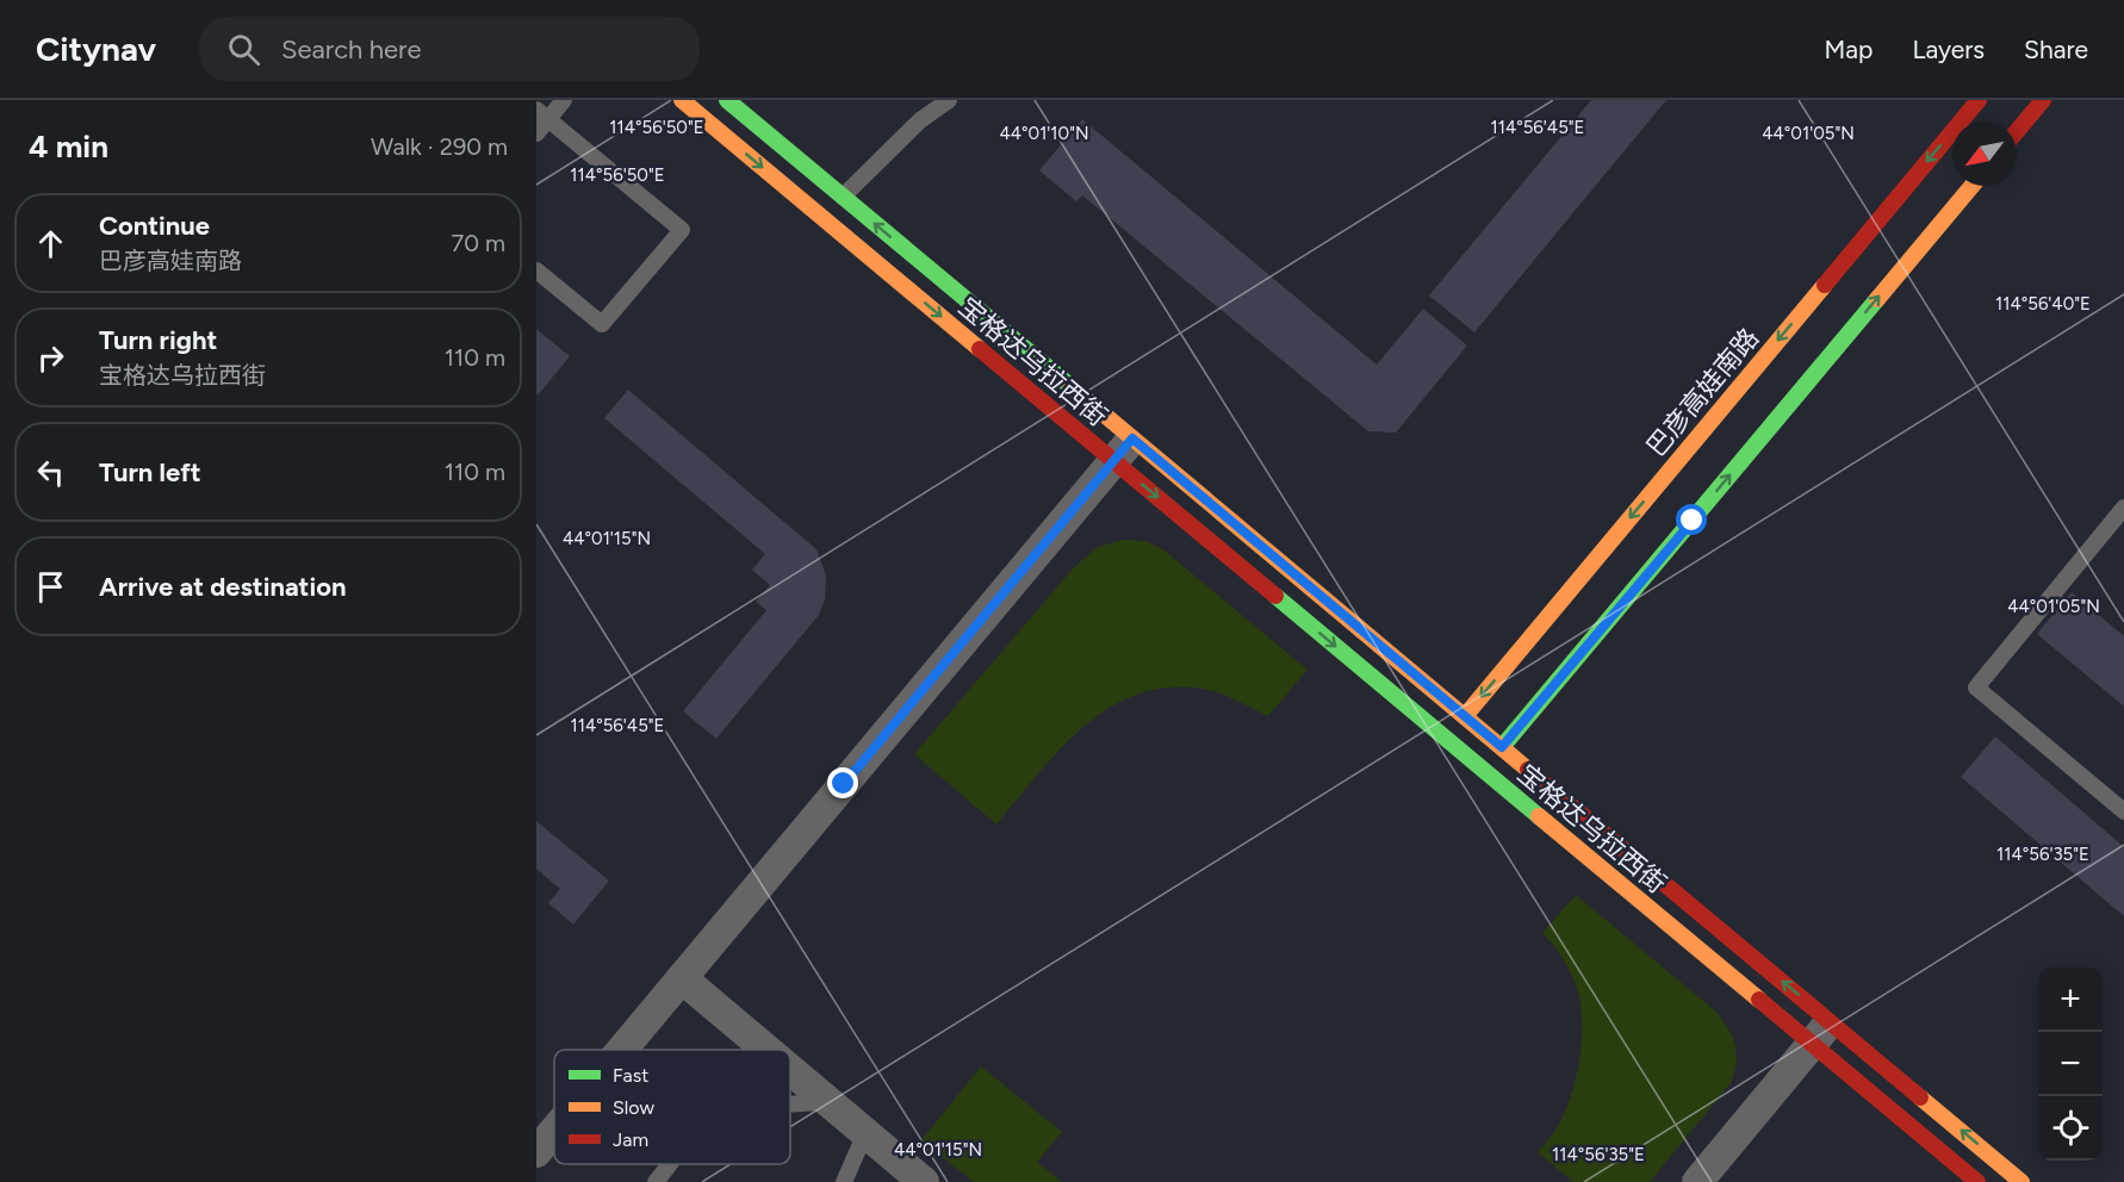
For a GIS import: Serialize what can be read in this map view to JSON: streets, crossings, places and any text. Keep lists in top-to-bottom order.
{
  "streets": {
    "main road": ["宝格达乌拉西街", "巴彦高娃南路"]
  },
  "crossings": [
    ["宝格达乌拉西街", "巴彦高娃南路"]
  ],
  "legend": ["Fast", "Slow", "Jam"],
  "north": "bottom left",
  "page": {
    "header": "Citynav",
    "search": "Search here",
    "nav": ["Map", "Layers", "Share"],
    "heading": ["4 min", "Walk · 290 m"],
    "list": [
      ["Continue", "巴彦高娃南路", "70 m"],
      ["Turn right", "宝格达乌拉西街", "110 m"],
      ["Turn left", "110 m"],
      "Arrive at destination"
    ],
    "map_buttons": ["+", "−"]
  },
  "coordinates": [
    "114°56'50\"E",
    "114°56'45\"E",
    "44°01'10\"N",
    "44°01'05\"N",
    "114°56'40\"E",
    "44°01'15\"N",
    "114°56'35\"E"
  ]
}
